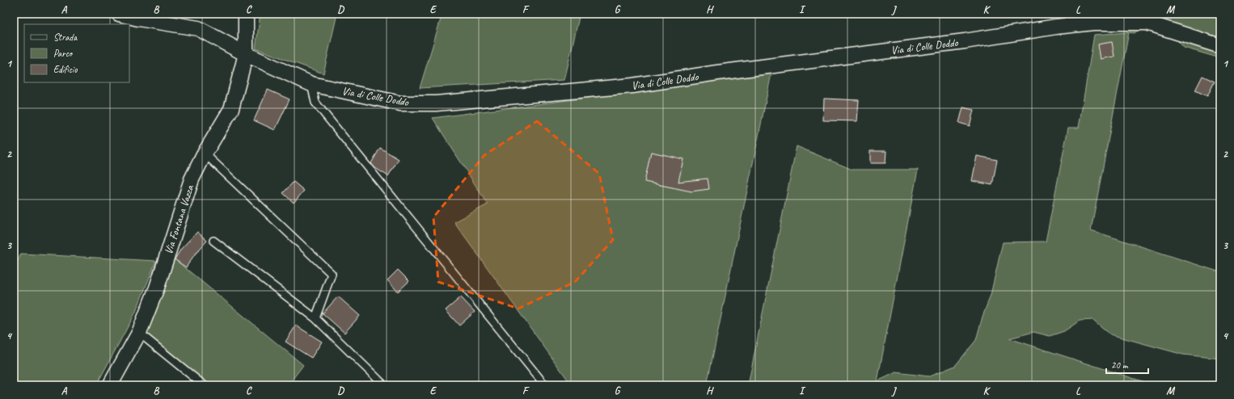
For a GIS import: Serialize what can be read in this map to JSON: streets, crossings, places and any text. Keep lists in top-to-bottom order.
{
  "streets": {
    "street": ["Via di Colle Doddo", "Via Fontana Vazza"]
  },
  "crossings": [
    ["Via di Colle Doddo", "Via Fontana Vazza"]
  ],
  "legend": ["Strada", "Parco", "Edificio"],
  "scale_bar": "20 m",
  "grid": {
    "columns": [
      "A",
      "B",
      "C",
      "D",
      "E",
      "F",
      "G",
      "H",
      "I",
      "J",
      "K",
      "L",
      "M"
    ],
    "rows": [
      "1",
      "2",
      "3",
      "4"
    ]
  }
}
